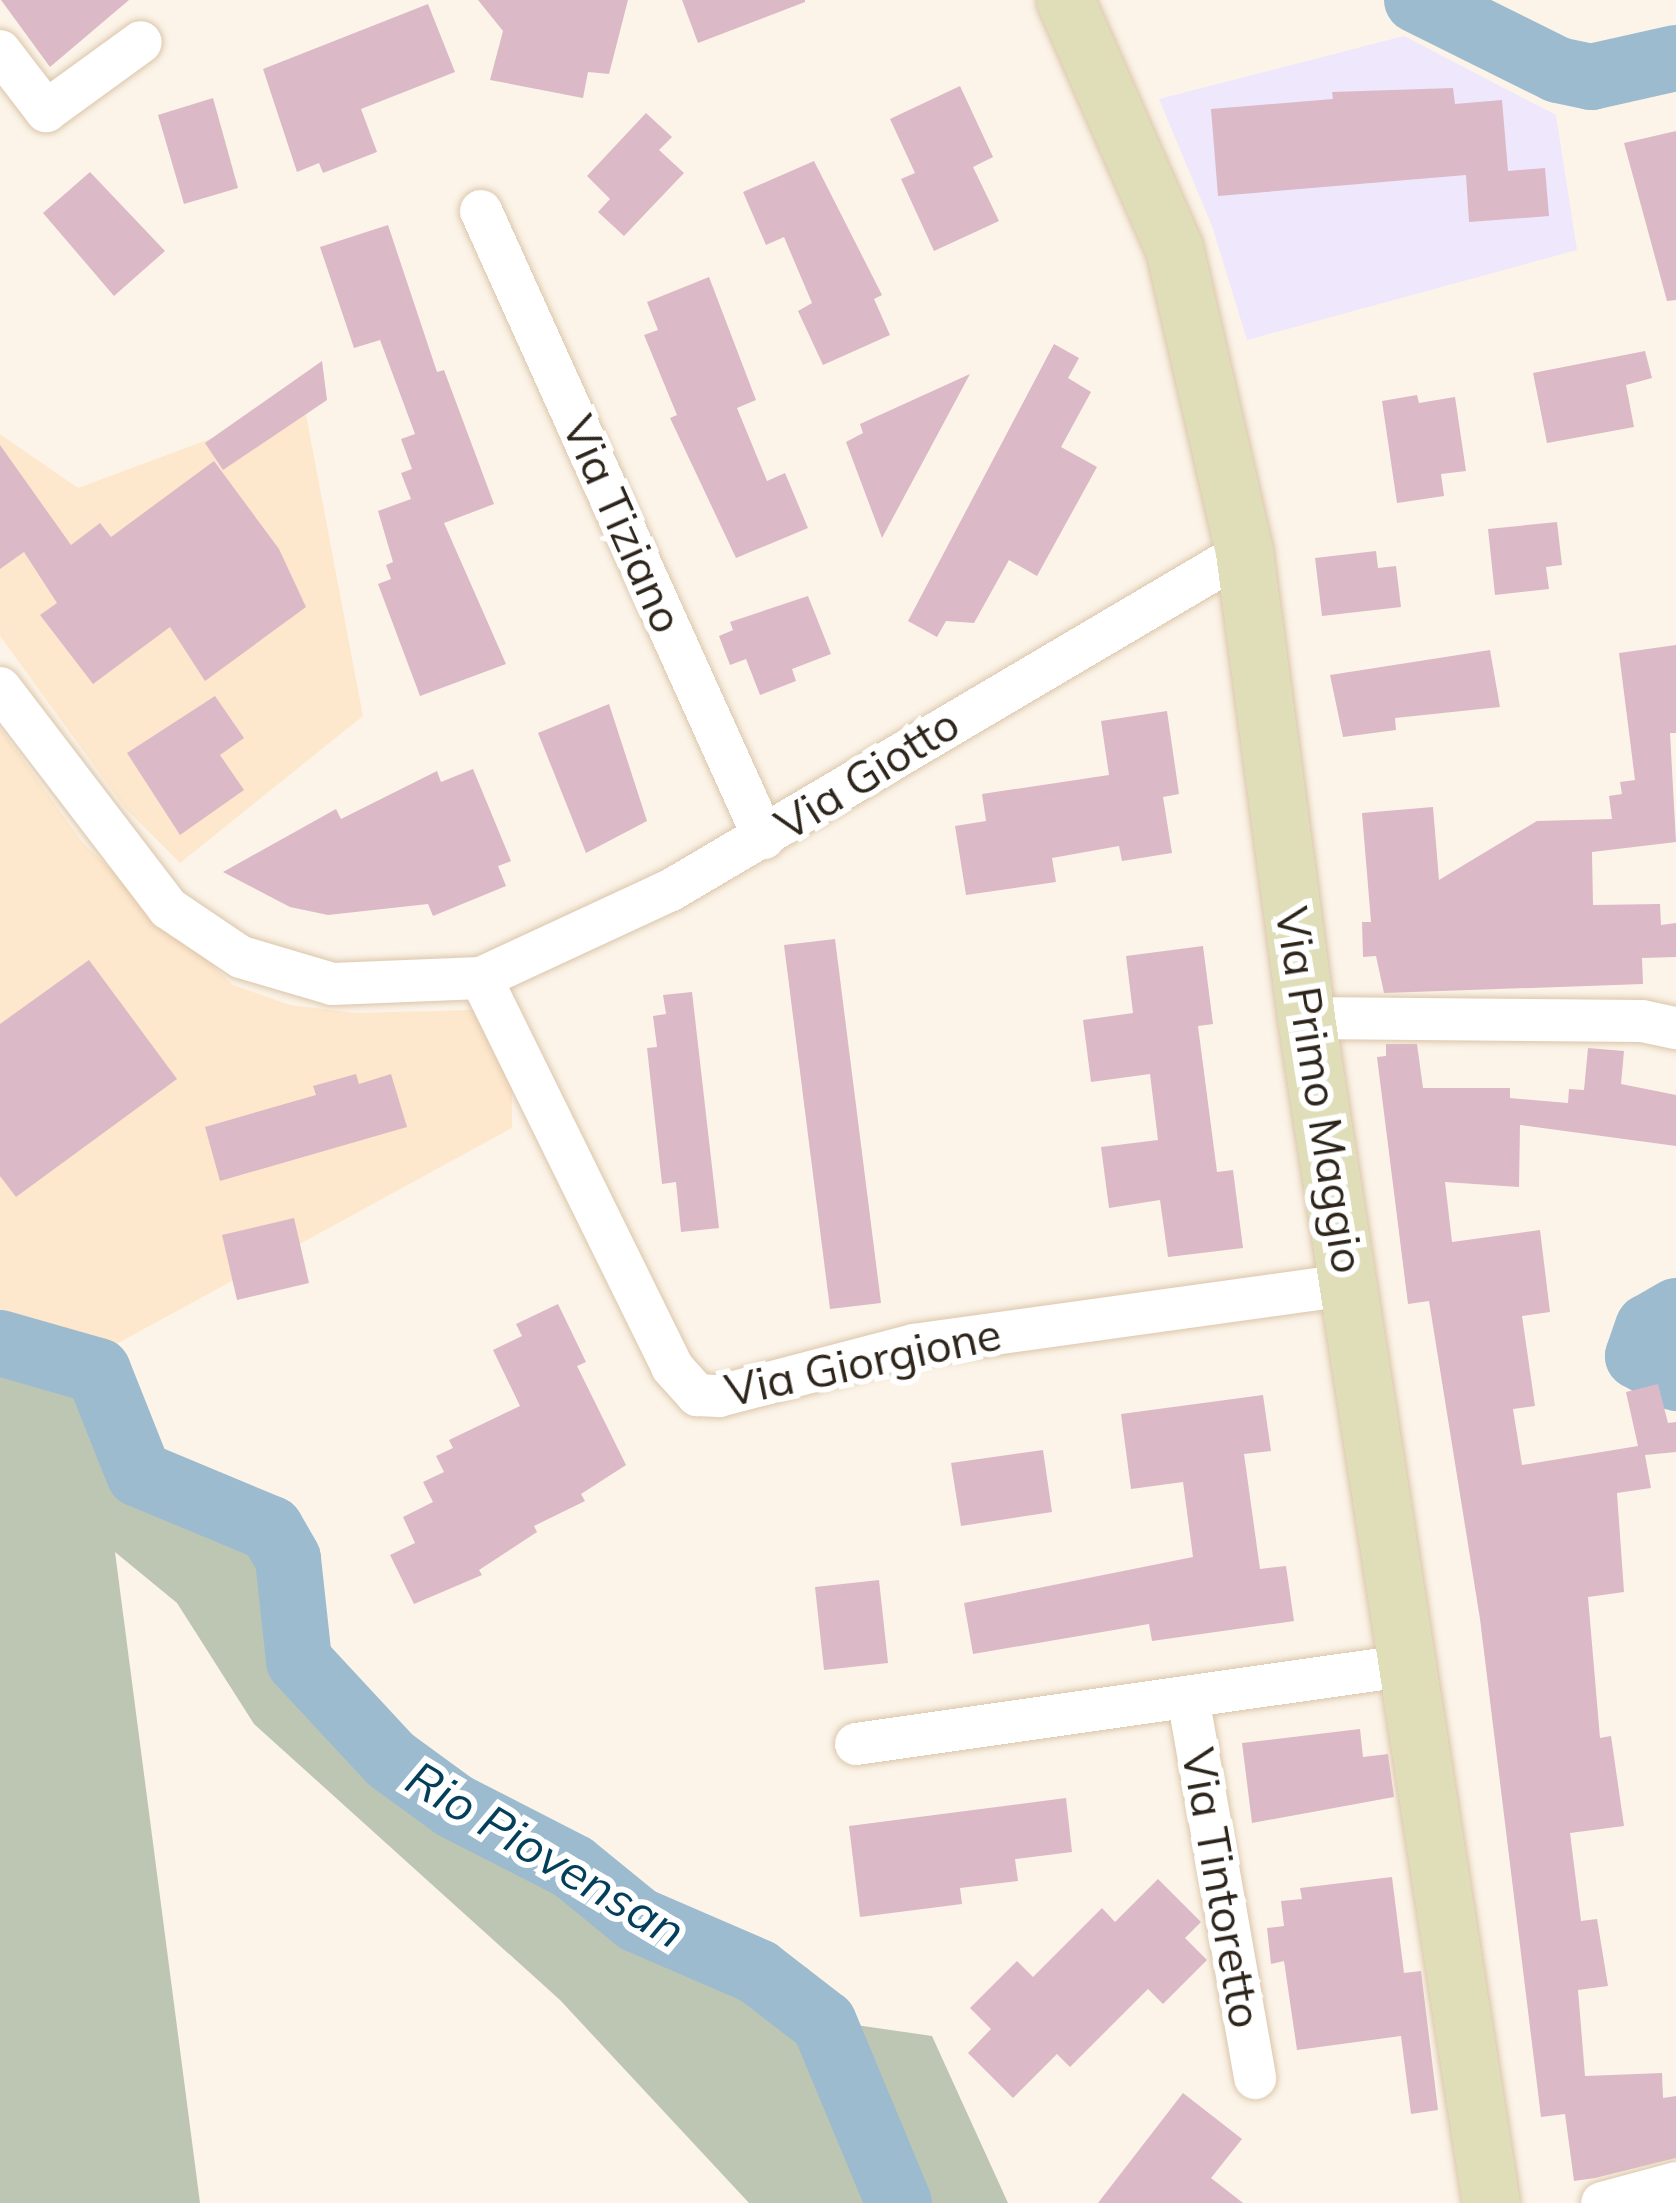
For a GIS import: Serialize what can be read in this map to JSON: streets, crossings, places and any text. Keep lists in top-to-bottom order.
{
  "streets": {
    "street": [
      "Via Tiziano",
      "Via Giotto",
      "Via Primo Maggio",
      "Via Giorgione",
      "Via Tintoretto"
    ]
  },
  "crossings": [
    ["Via Tiziano", "Via Giotto"],
    ["Via Giotto", "Via Primo Maggio"],
    ["Via Giotto", "Via Giorgione"],
    ["Via Primo Maggio", "Via Giorgione"],
    ["Via Primo Maggio", "Via Tintoretto"]
  ],
  "water": ["Rio Piovensan"]
}
